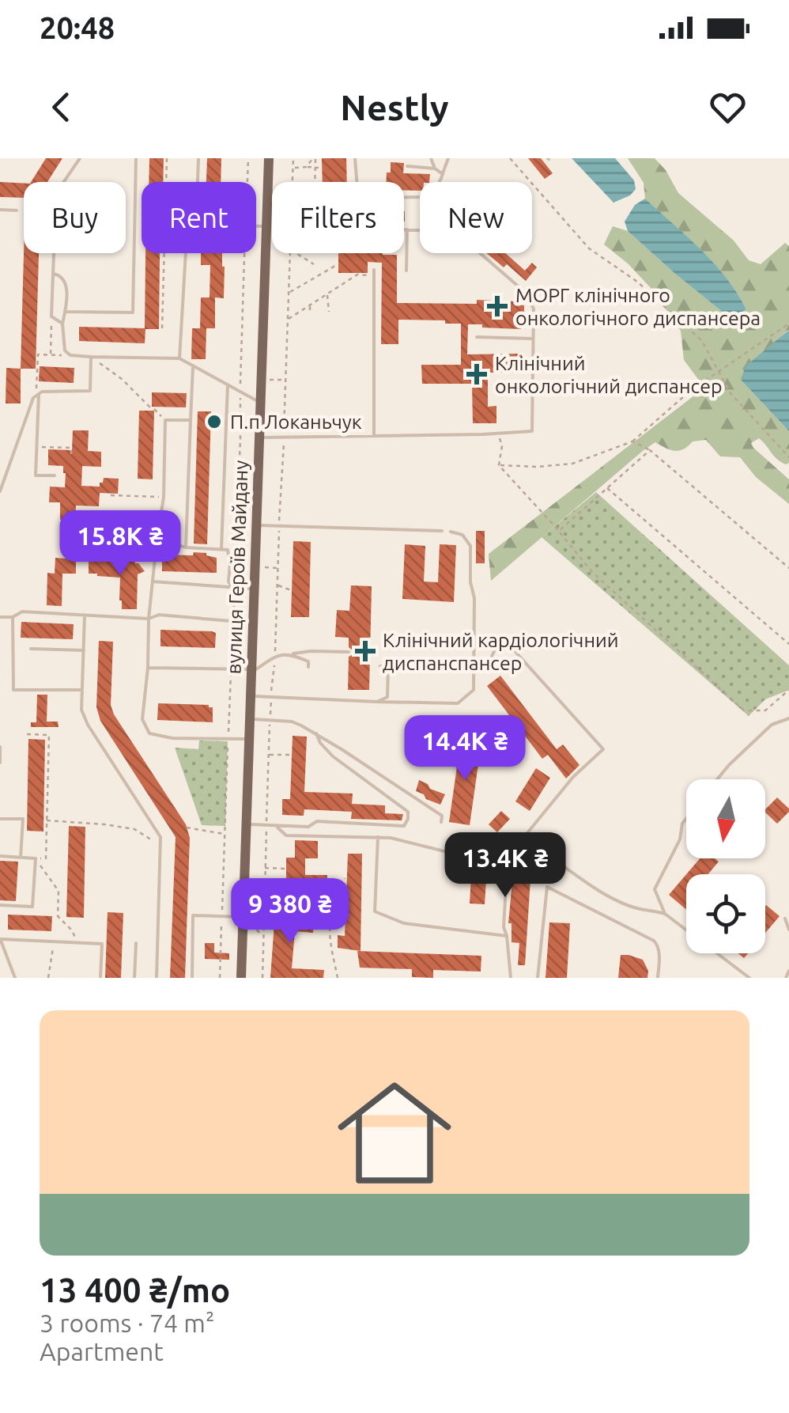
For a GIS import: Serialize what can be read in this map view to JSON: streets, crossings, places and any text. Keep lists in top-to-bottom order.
{
  "streets": {
    "main road": ["вулиця Героїв Майдану"]
  },
  "places": {
    "health": ["МОРГ клінічного онкологічного диспансера", "Клінічний онкологічний диспансер", "Клінічний кардіологічний диспанспансер"],
    "other": ["П.п Локаньчук"]
  },
  "north": "bottom",
  "page": {
    "status": "20:48",
    "header": "Nestly",
    "chip": [
      "Buy",
      "Rent",
      "Filters",
      "New"
    ],
    "price": [
      "15.8K ₴",
      "14.4K ₴",
      "13.4K ₴",
      "9 380 ₴"
    ],
    "list": [
      {
        "name": "13 400 ₴/mo",
        "note": "3 rooms · 74 m² · Apartment"
      }
    ]
  }
}
